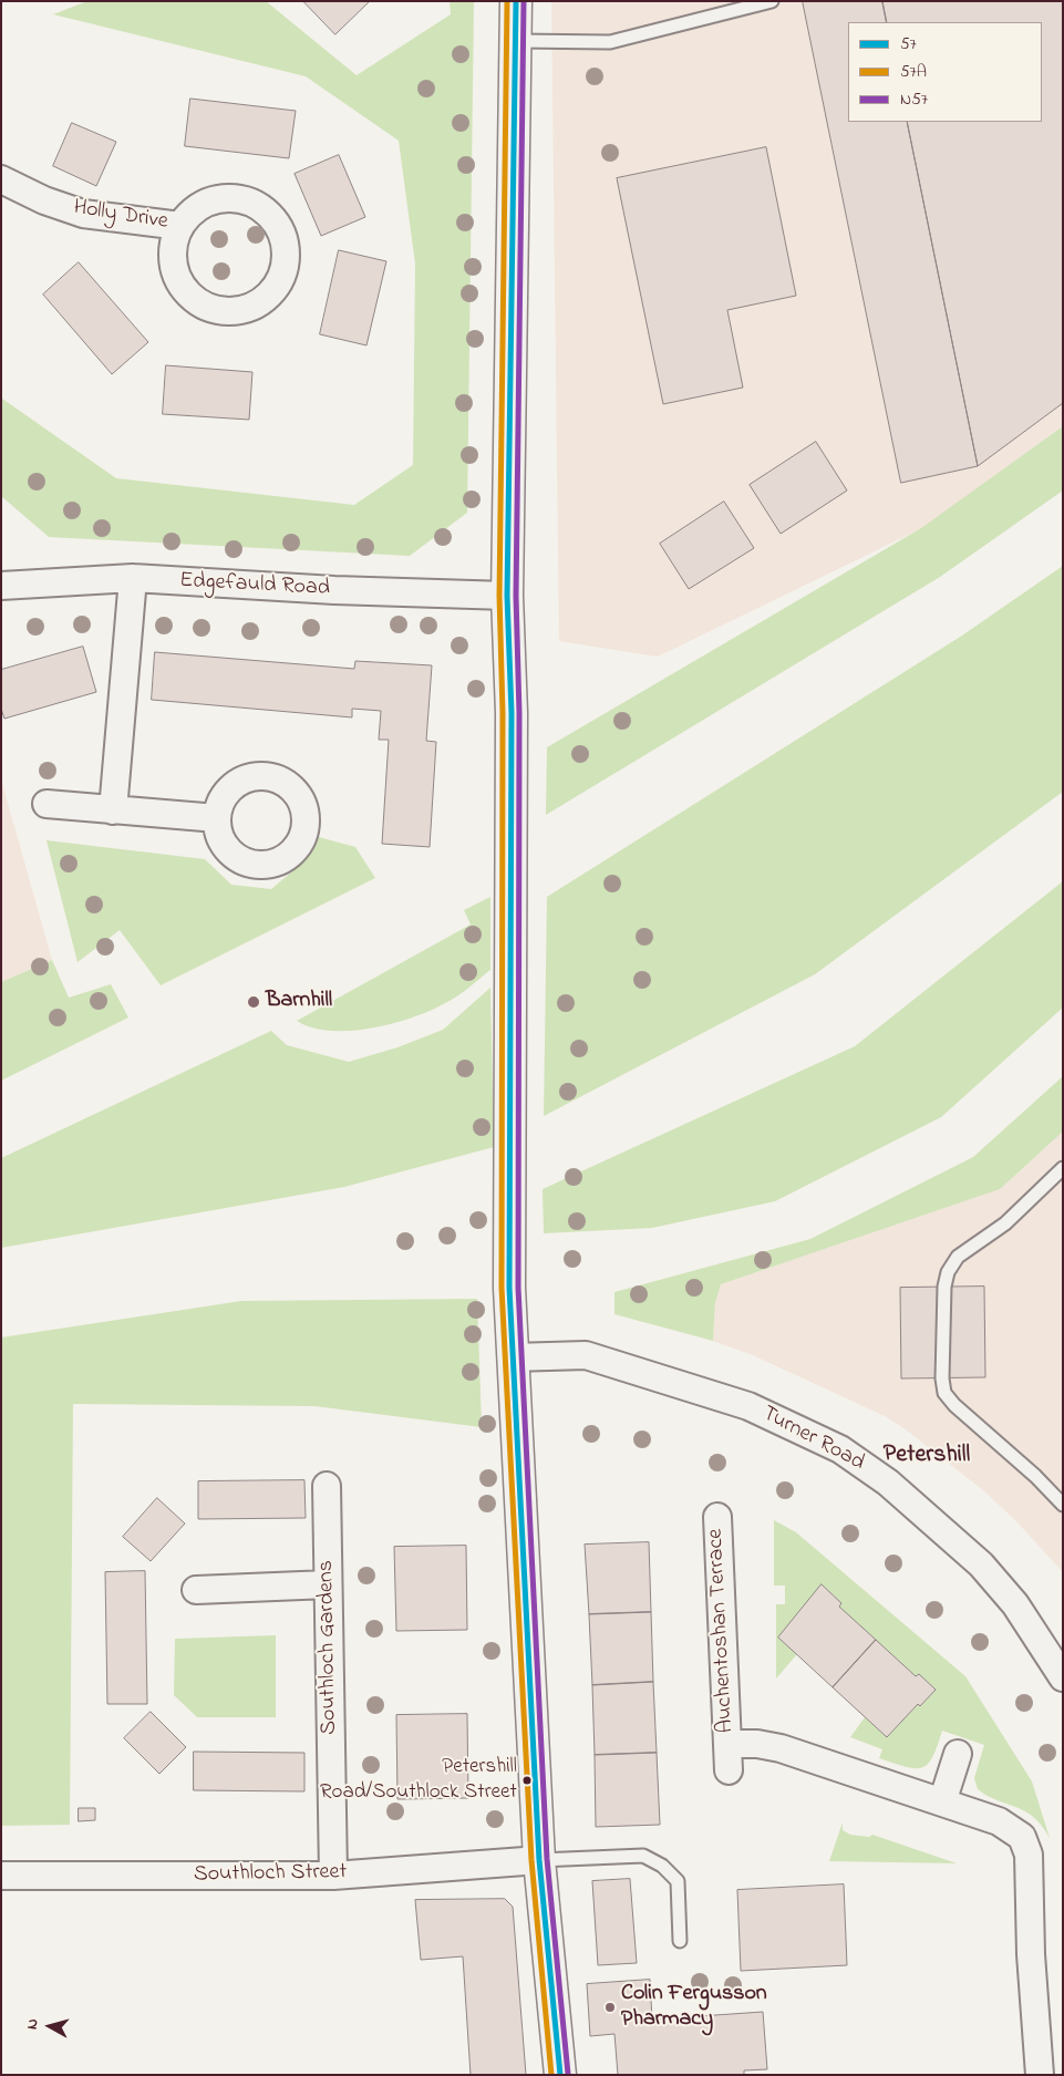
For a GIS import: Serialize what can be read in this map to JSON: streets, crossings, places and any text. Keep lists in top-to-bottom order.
{
  "streets": {
    "street": [
      "Holly Drive",
      "Edgefauld Road",
      "Turner Road",
      "Auchentoshan Terrace",
      "Southloch Gardens",
      "Southloch Street"
    ]
  },
  "crossings": [
    ["Southloch Gardens", "Southloch Street"]
  ],
  "districts": ["Petershill"],
  "places": ["Barnhill", "Petershill Road/Southlock Street", "Colin Fergusson Pharmacy"],
  "lines": ["transit line 57", "transit line 57A", "transit line N57"],
  "legend": ["57", "57A", "N57"],
  "north": "left"
}
